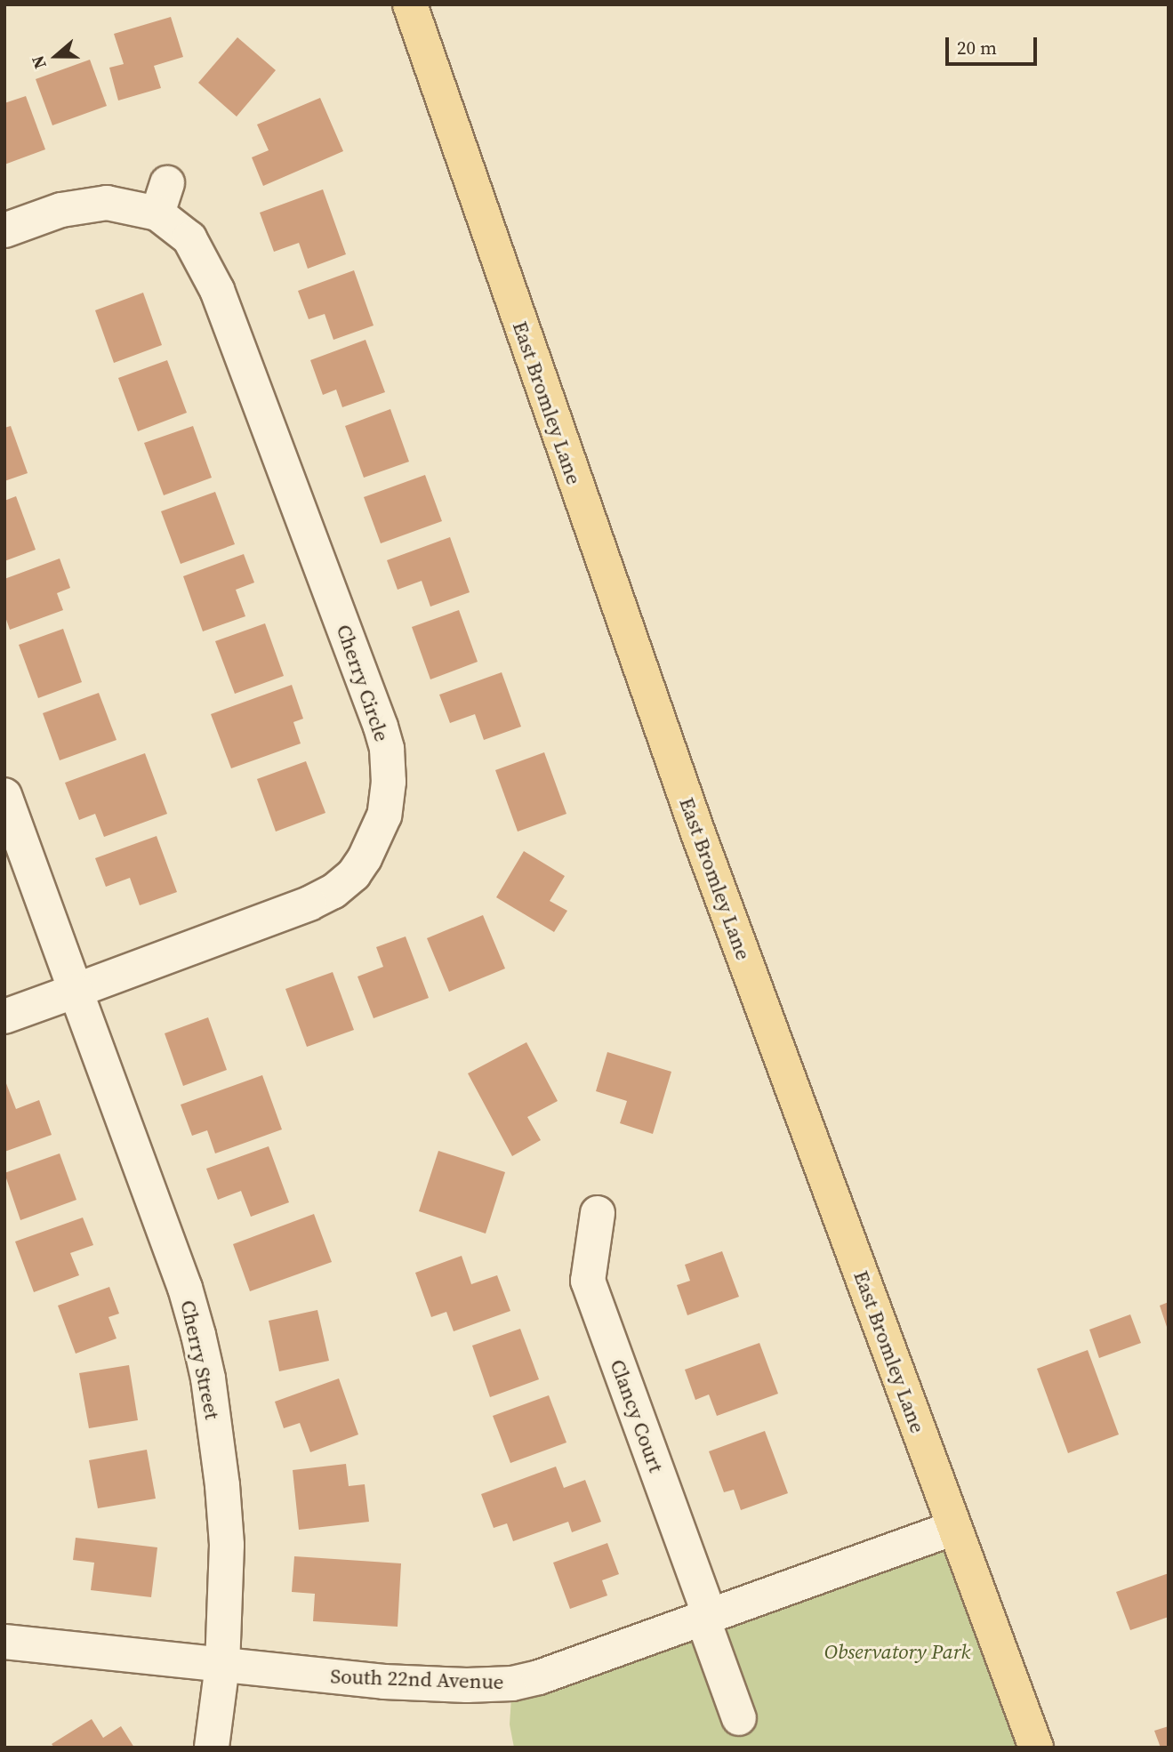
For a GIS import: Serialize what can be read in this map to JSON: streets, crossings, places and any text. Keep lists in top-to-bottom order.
{
  "streets": {
    "main road": ["East Bromley Lane"],
    "street": [
      "Cherry Circle",
      "Cherry Street",
      "Clancy Court",
      "South 22nd Avenue"
    ]
  },
  "crossings": [
    ["East Bromley Lane", "South 22nd Avenue"],
    ["Cherry Circle", "Cherry Street"],
    ["Cherry Street", "South 22nd Avenue"],
    ["Clancy Court", "South 22nd Avenue"]
  ],
  "parks": ["Observatory Park"],
  "scale_bar": "20 m",
  "north": "left"
}
